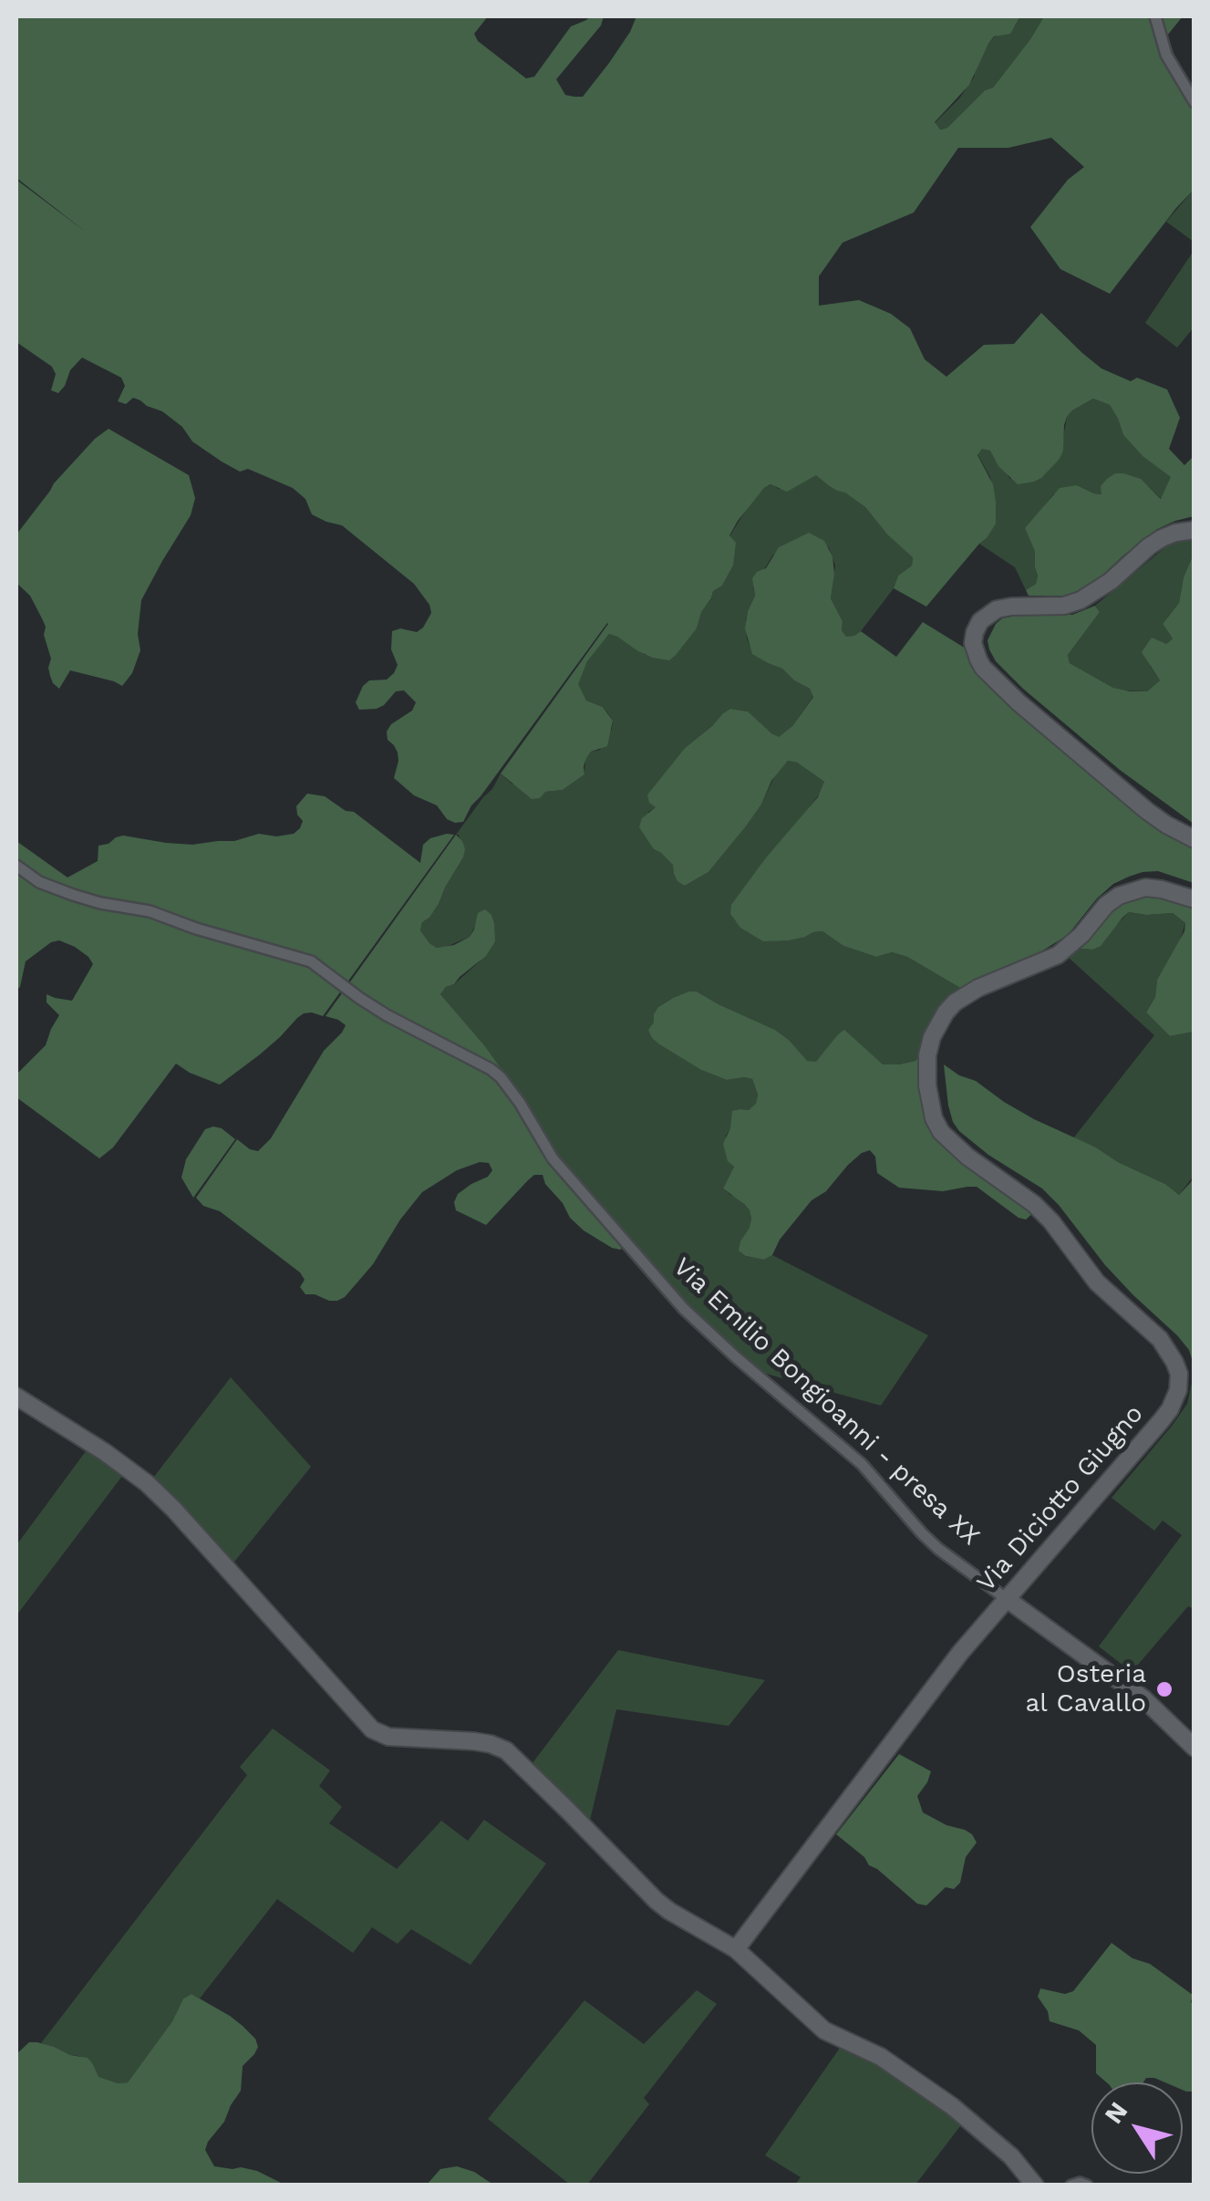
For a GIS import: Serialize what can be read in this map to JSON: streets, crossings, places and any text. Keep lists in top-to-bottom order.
{
  "streets": {
    "main road": ["Via Emilio Bongioanni - presa XX", "Via Diciotto Giugno"]
  },
  "crossings": [
    ["Via Emilio Bongioanni - presa XX", "Via Diciotto Giugno"]
  ],
  "places": ["Osteria al Cavallo"],
  "north": "top left"
}
